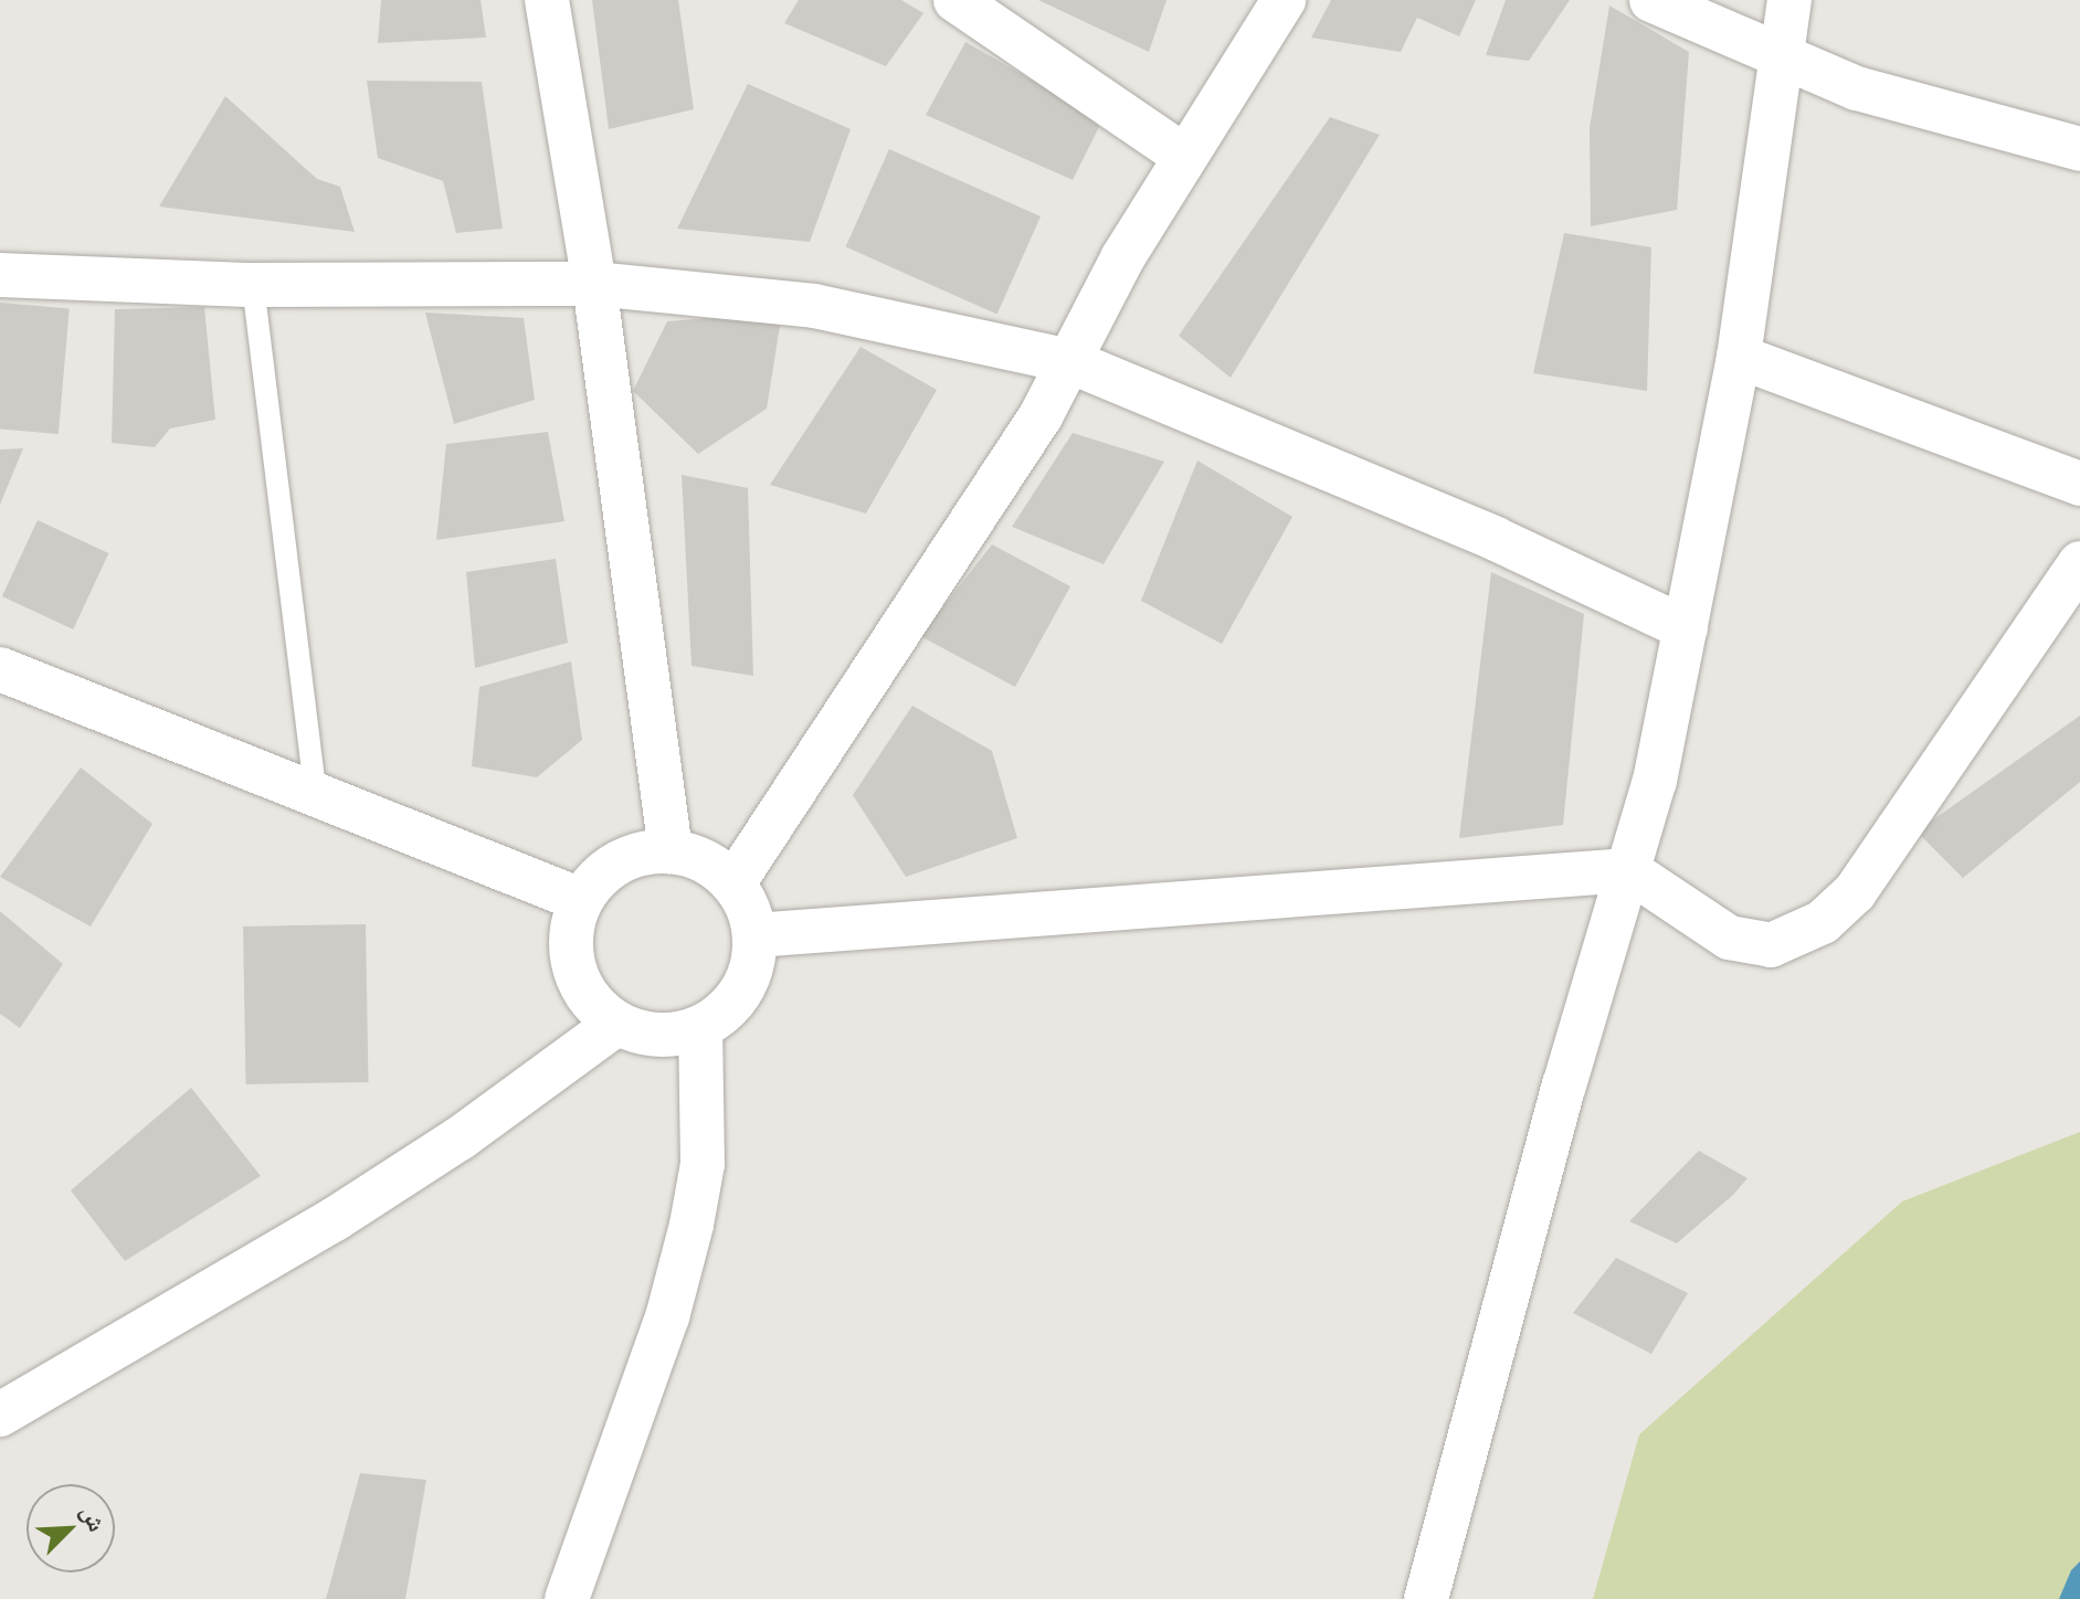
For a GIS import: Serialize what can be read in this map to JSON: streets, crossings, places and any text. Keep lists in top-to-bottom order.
{
  "north": "top right"
}
